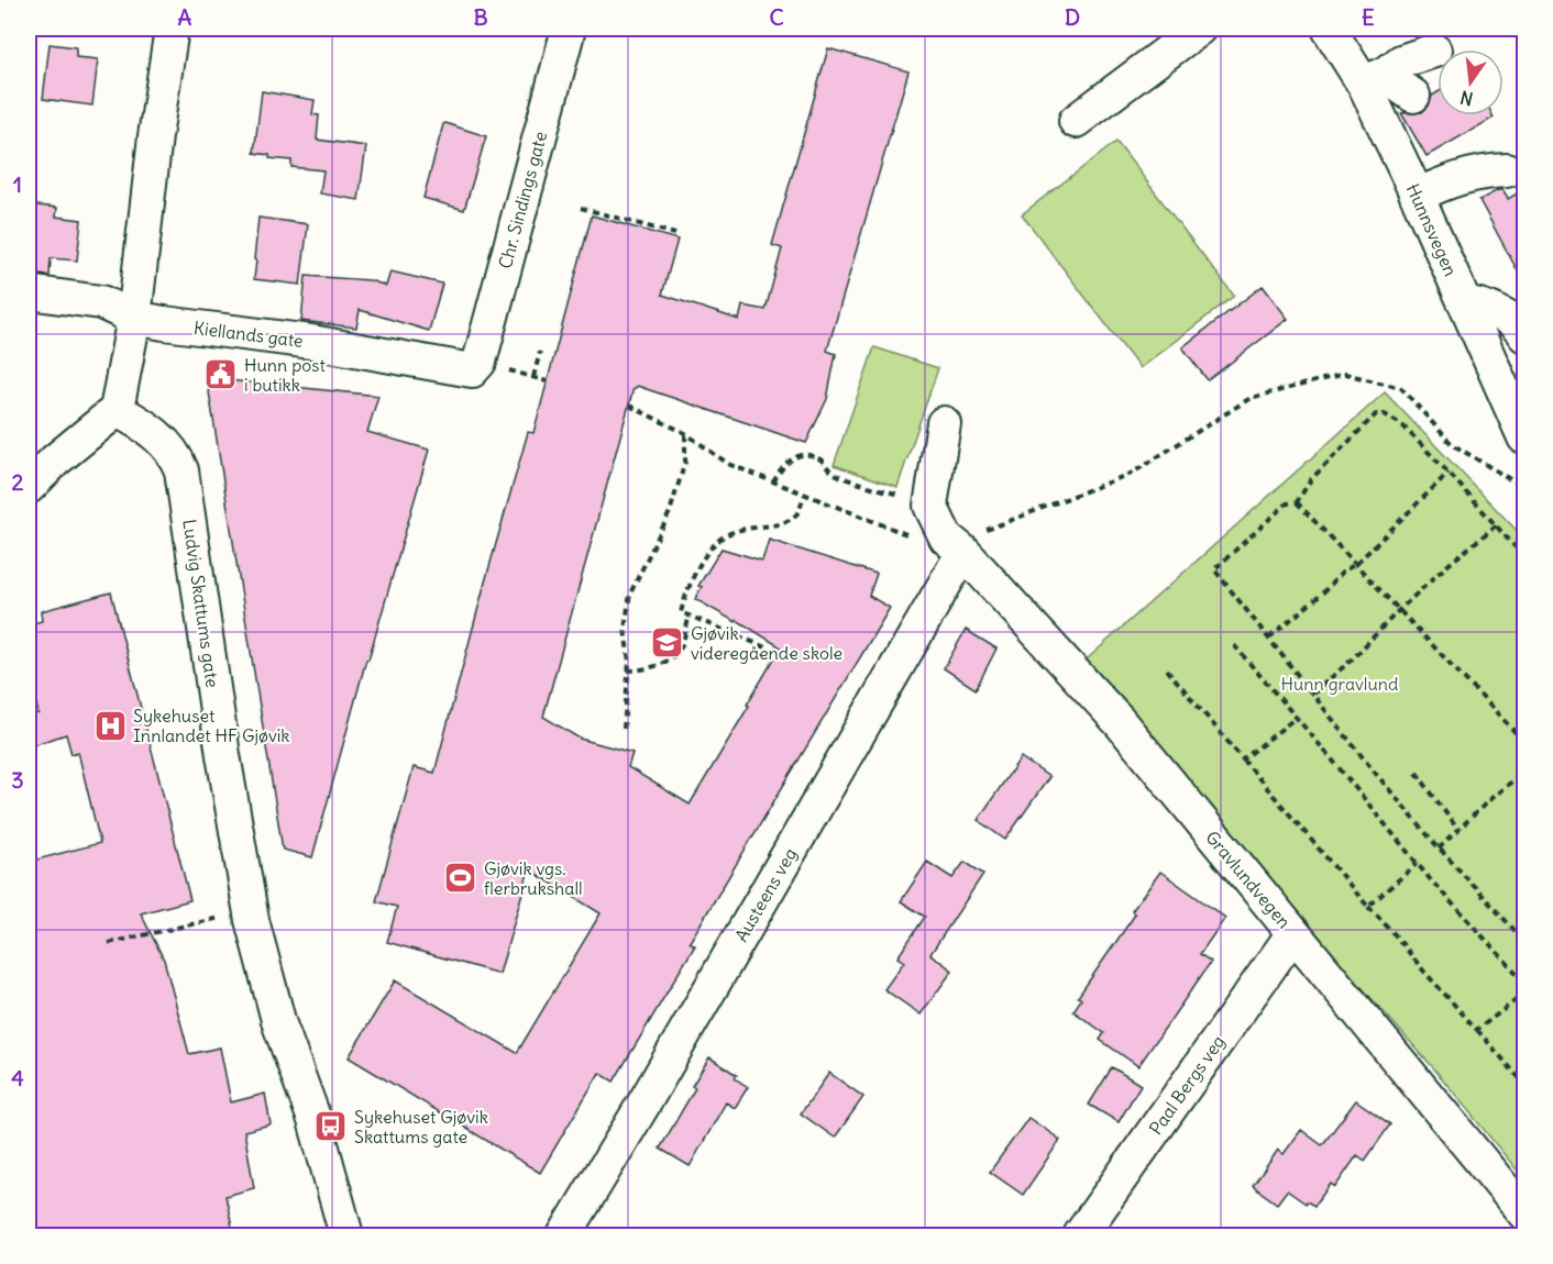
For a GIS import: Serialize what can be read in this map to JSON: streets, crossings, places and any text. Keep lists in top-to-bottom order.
{
  "streets": {
    "street": [
      "Chr. Sindings gate",
      "Hunnsvegen",
      "Kiellands gate",
      "Ludvig Skattums gate",
      "Gravlundvegen",
      "Austeens veg",
      "Paal Bergs veg"
    ]
  },
  "crossings": [
    ["Chr. Sindings gate", "Kiellands gate"],
    ["Gravlundvegen", "Austeens veg"],
    ["Gravlundvegen", "Paal Bergs veg"]
  ],
  "parks": ["Hunn gravlund"],
  "places": {
    "public building": ["Hunn post i butikk"],
    "school or university": ["Gjøvik videregående skole"],
    "hospital": ["Sykehuset Innlandet HF Gjøvik"],
    "sports": ["Gjøvik vgs. flerbrukshall"],
    "bus stop": ["Sykehuset Gjøvik Skattums gate"]
  },
  "north": "bottom",
  "grid": {
    "columns": [
      "A",
      "B",
      "C",
      "D",
      "E"
    ],
    "rows": [
      "1",
      "2",
      "3",
      "4"
    ]
  }
}
